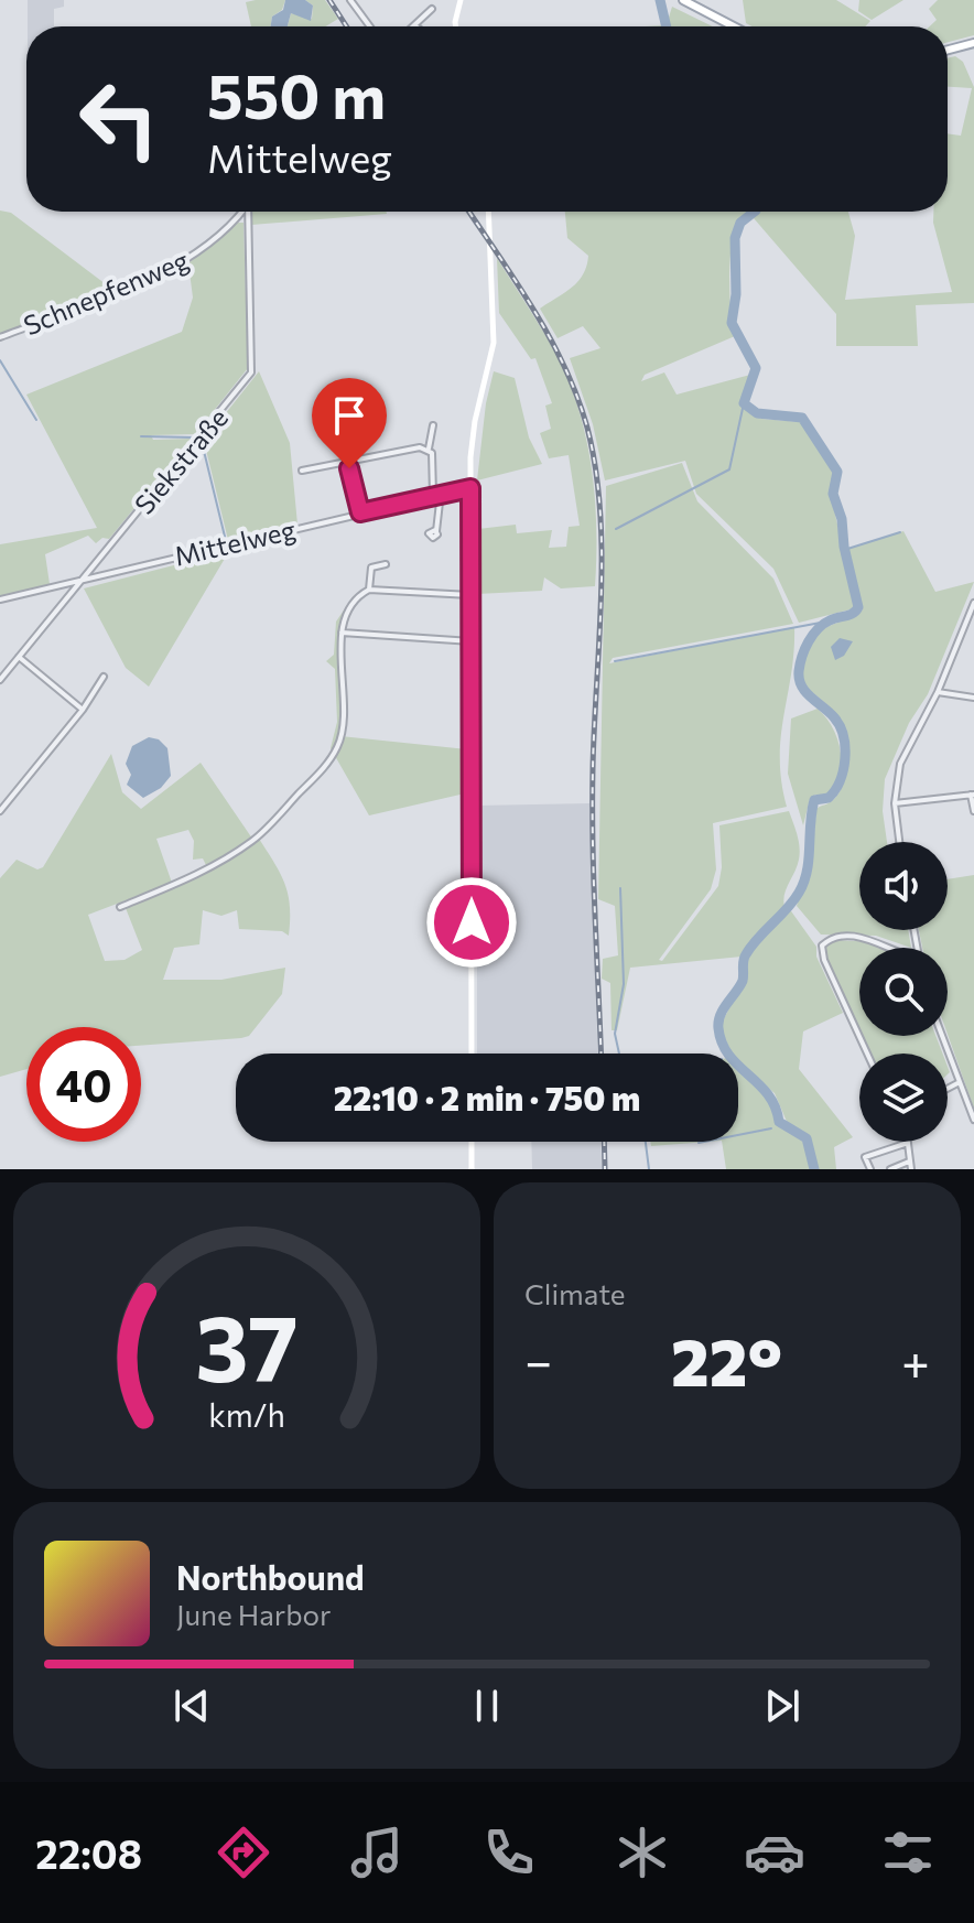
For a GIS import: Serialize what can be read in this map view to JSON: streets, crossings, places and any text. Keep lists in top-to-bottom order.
{
  "streets": {
    "street": ["Schnepfenweg", "Siekstraße", "Mittelweg"]
  },
  "crossings": [
    ["Siekstraße", "Mittelweg"]
  ],
  "page": {
    "turn": ["550 m", "Mittelweg"],
    "limit": "40",
    "trip": "22:10 · 2 min · 750 m",
    "tile": "Climate",
    "heat": ["−", "22°", "+"],
    "song": ["Northbound", "June Harbor"],
    "tabs": "22:08",
    "gauge": ["37", "km/h"]
  }
}
